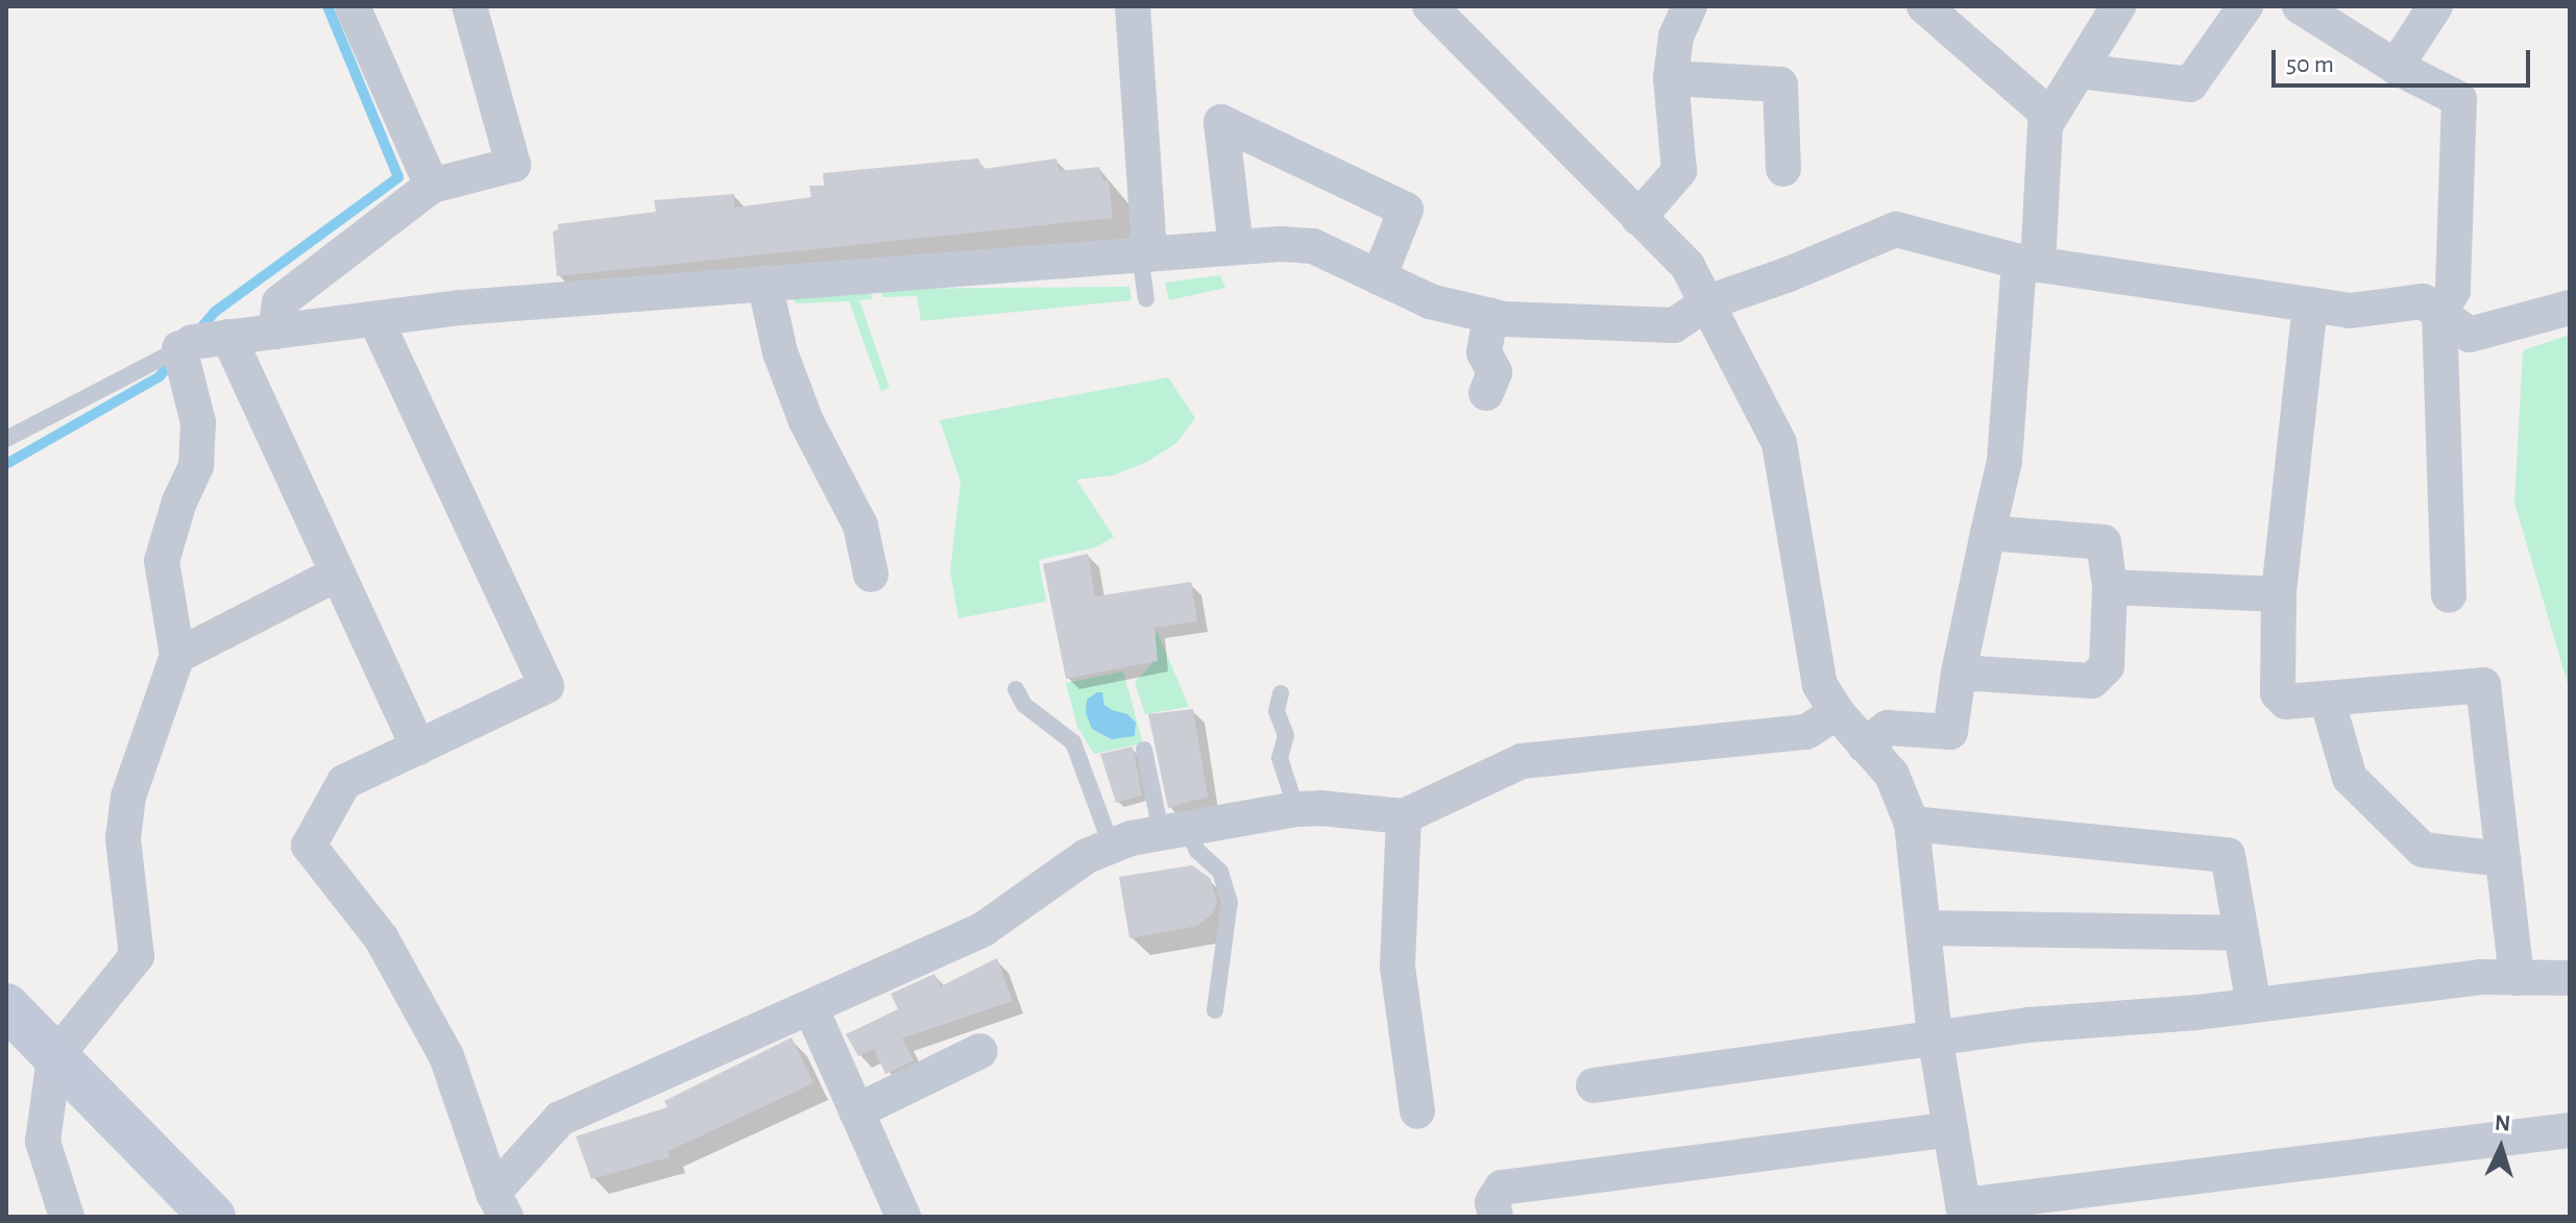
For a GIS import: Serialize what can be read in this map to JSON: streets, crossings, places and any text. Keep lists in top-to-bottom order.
{
  "scale_bar": "50 m",
  "north": "top"
}
